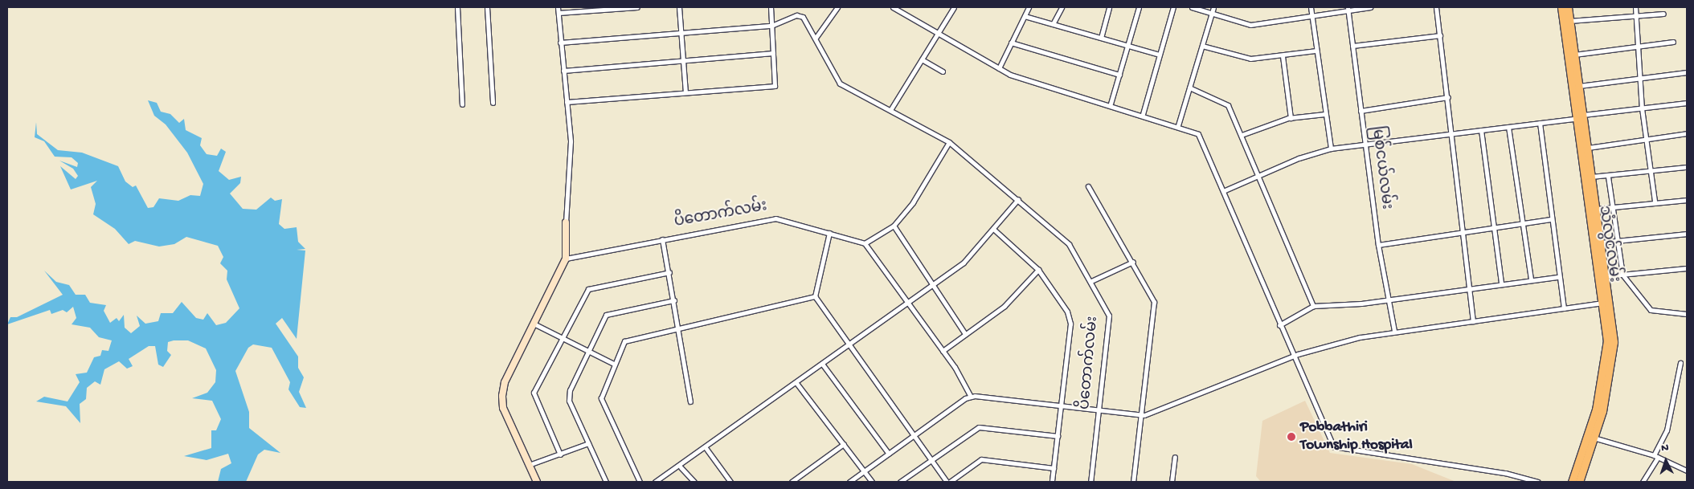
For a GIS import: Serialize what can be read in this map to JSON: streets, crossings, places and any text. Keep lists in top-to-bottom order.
{
  "streets": {
    "main road": ["သံလွင်လမ်း"],
    "street": ["မြစ်ငယ်လမ်း", "ပိတောက်လမ်း"]
  },
  "places": ["Pobbathiri Township Hospital"],
  "north": "top"
}
